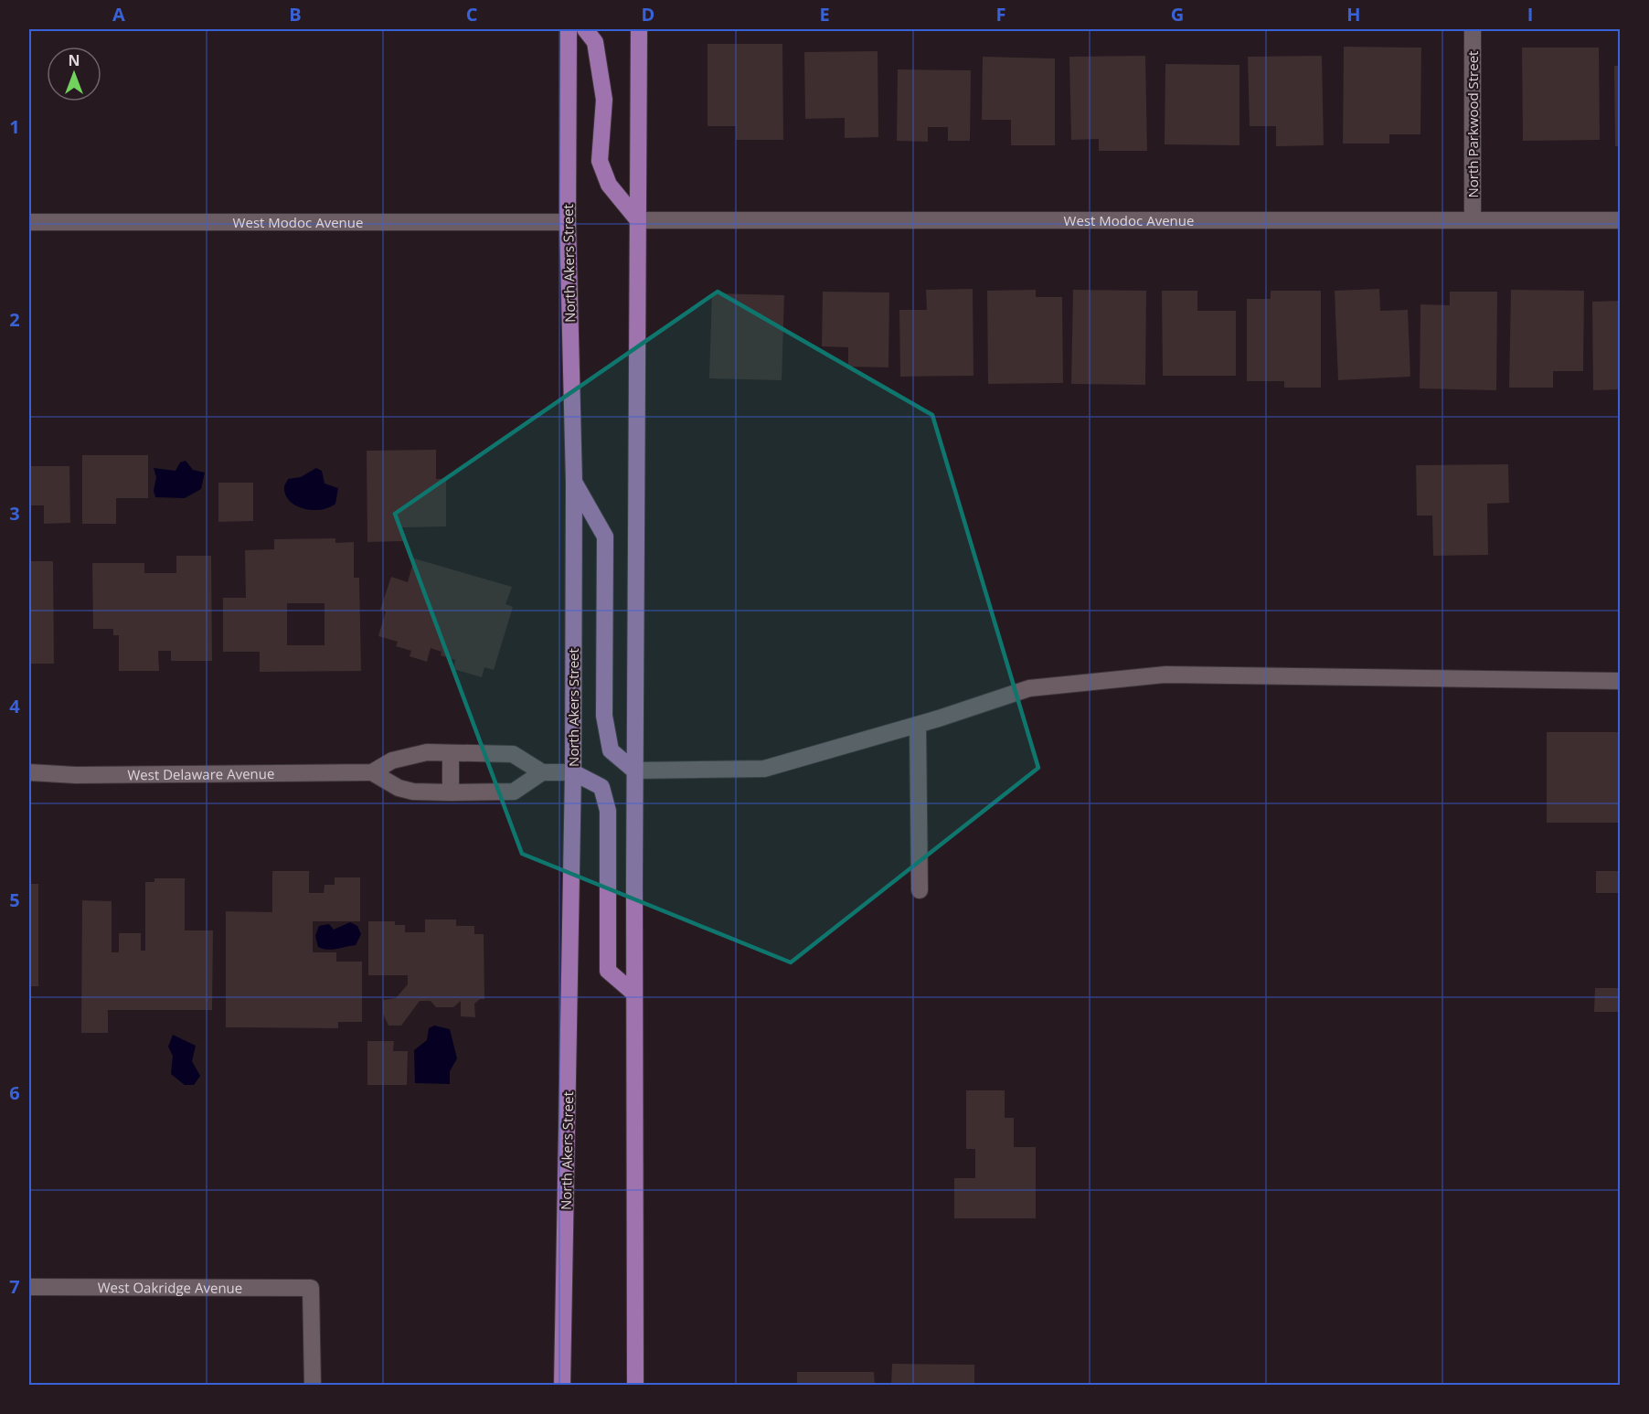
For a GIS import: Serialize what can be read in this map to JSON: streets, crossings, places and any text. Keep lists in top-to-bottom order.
{
  "streets": {
    "main road": ["North Akers Street"],
    "street": [
      "North Parkwood Street",
      "West Modoc Avenue",
      "West Delaware Avenue",
      "West Oakridge Avenue"
    ]
  },
  "crossings": [
    ["North Parkwood Street", "West Modoc Avenue"],
    ["West Modoc Avenue", "North Akers Street"]
  ],
  "north": "top",
  "grid": {
    "columns": [
      "A",
      "B",
      "C",
      "D",
      "E",
      "F",
      "G",
      "H",
      "I"
    ],
    "rows": [
      "1",
      "2",
      "3",
      "4",
      "5",
      "6",
      "7"
    ]
  }
}
